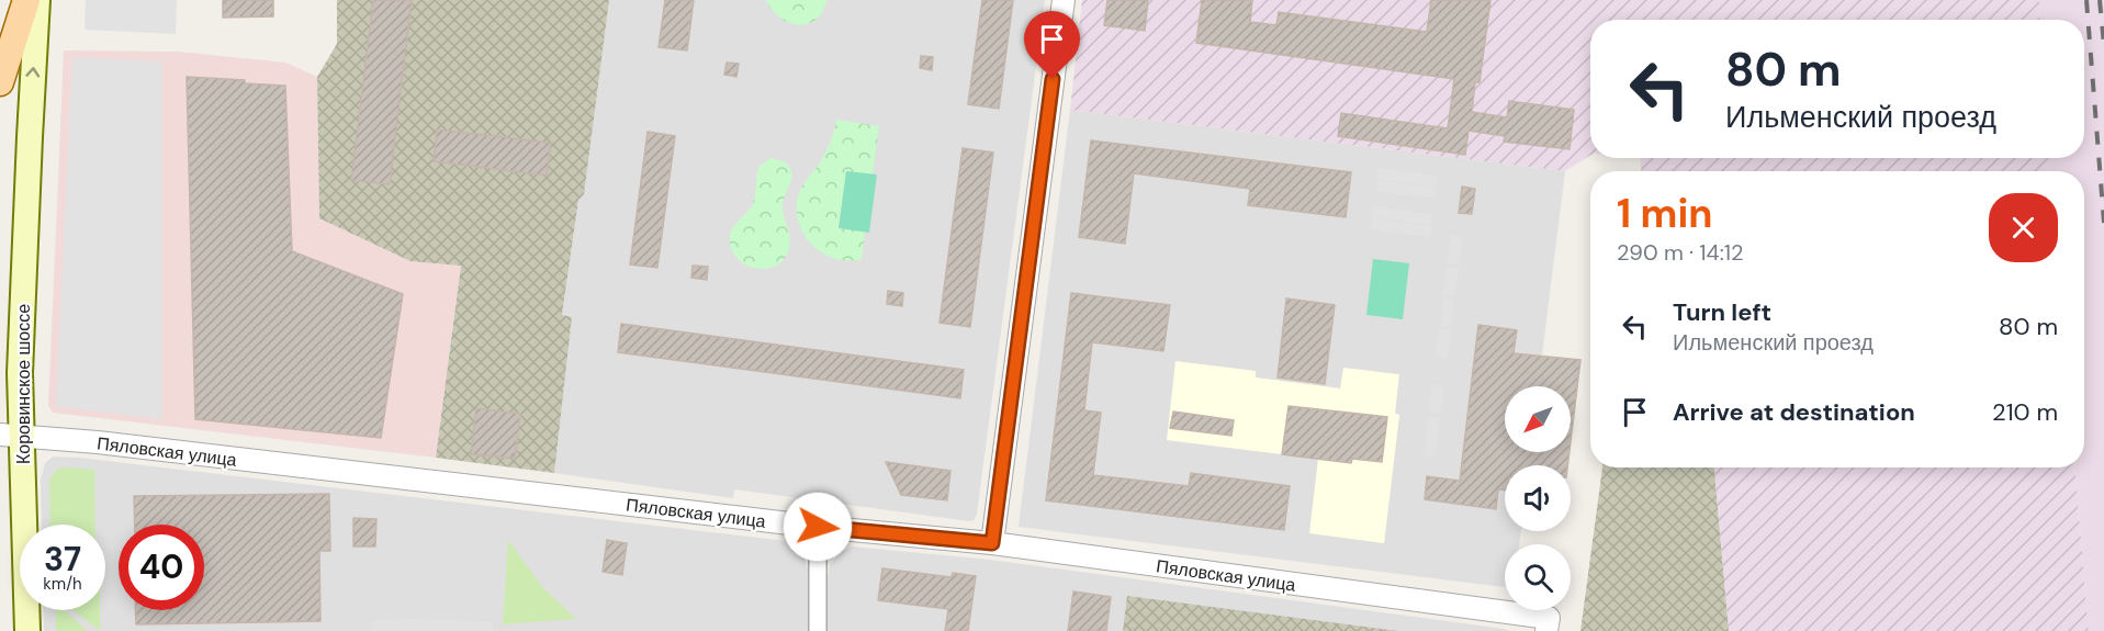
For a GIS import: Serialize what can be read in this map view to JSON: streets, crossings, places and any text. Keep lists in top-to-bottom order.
{
  "streets": {
    "main road": ["Коровинское шоссе"],
    "street": ["Пяловская улица"]
  },
  "crossings": [
    ["Коровинское шоссе", "Пяловская улица"]
  ],
  "north": "bottom left",
  "page": {
    "turn": ["80 m", "Ильменский проезд"],
    "heading": ["1 min", "290 m · 14:12"],
    "list": [
      {
        "name": "Turn left",
        "note": "Ильменский проезд",
        "value": "80 m"
      },
      {
        "name": "Arrive at destination",
        "value": "210 m"
      }
    ],
    "speed": "37 km/h",
    "limit": "40"
  }
}
